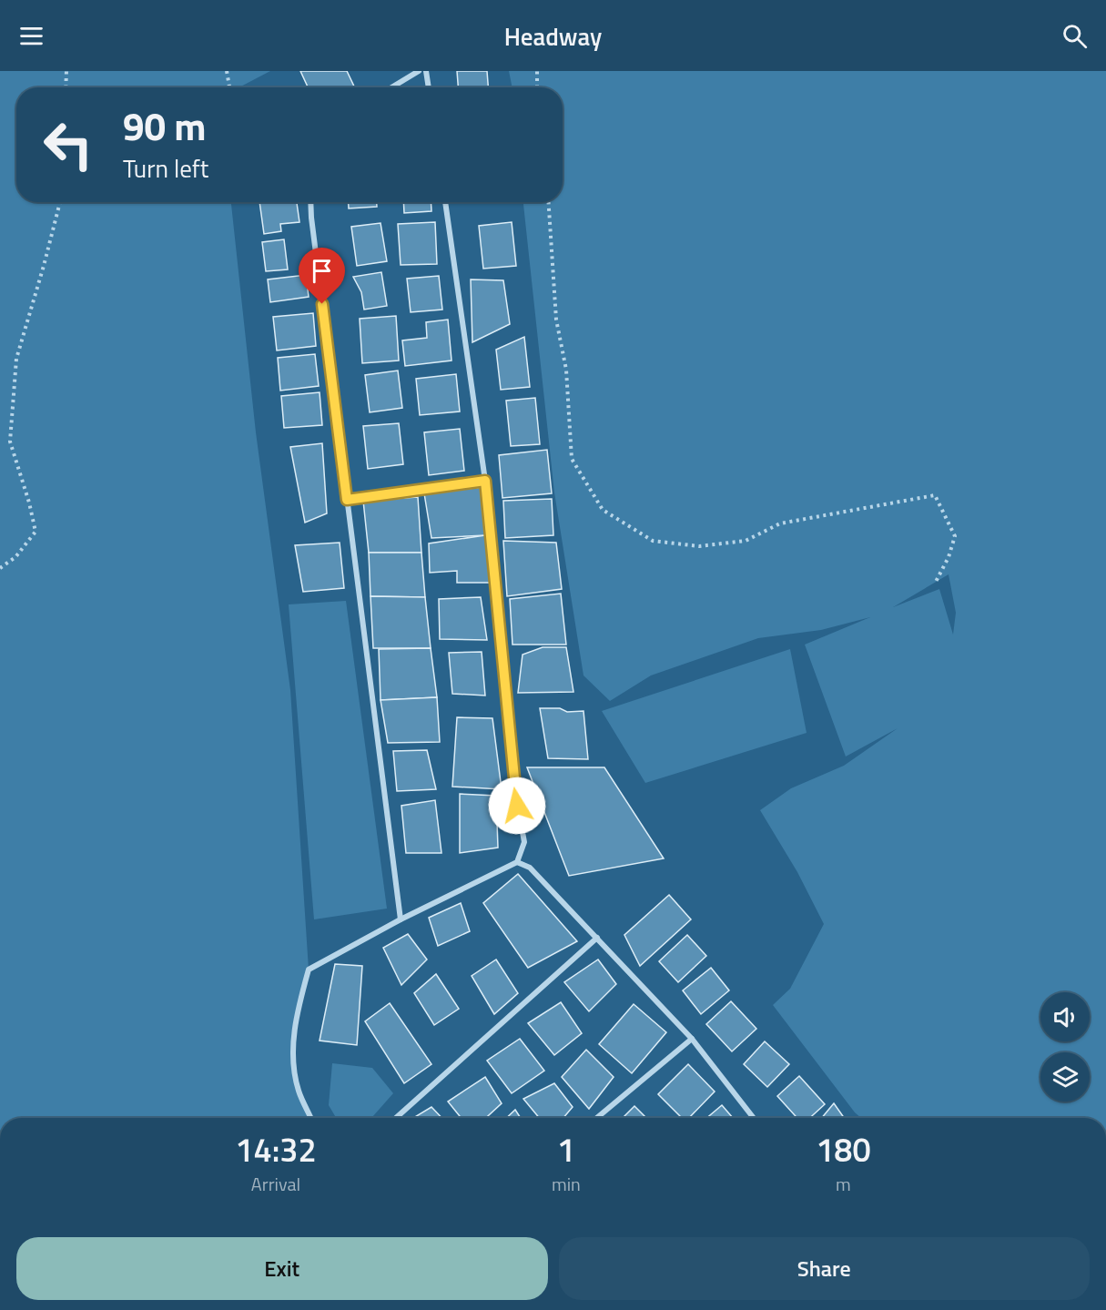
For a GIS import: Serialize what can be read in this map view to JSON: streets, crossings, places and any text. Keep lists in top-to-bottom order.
{
  "page": {
    "header": "Headway",
    "turn": ["90 m", "Turn left"],
    "eta": [
      "14:32",
      "Arrival",
      "1",
      "min",
      "180",
      "m"
    ],
    "buttons": ["Exit", "Share"]
  }
}
